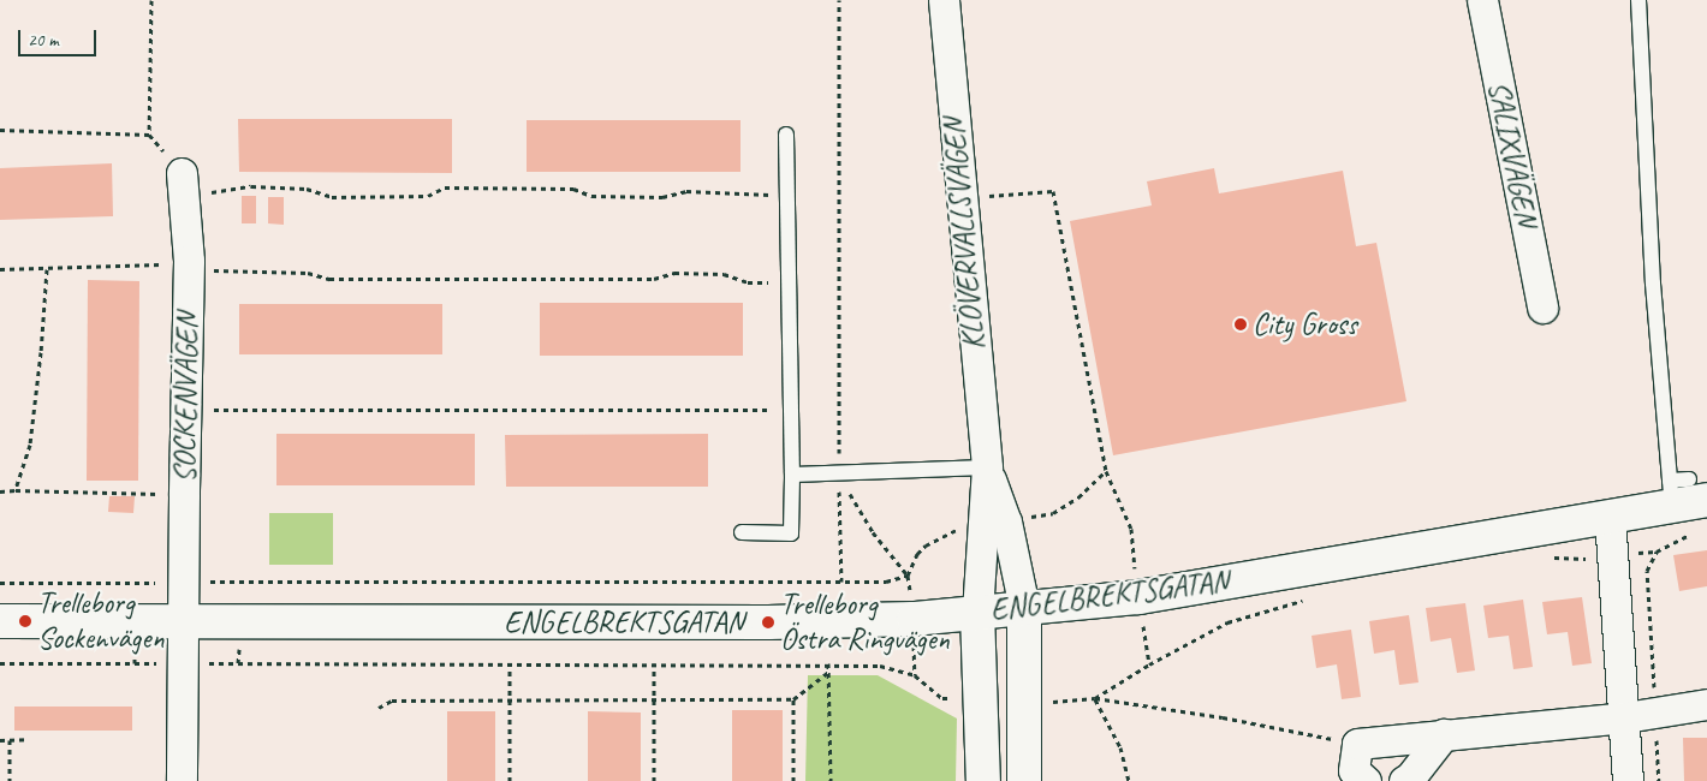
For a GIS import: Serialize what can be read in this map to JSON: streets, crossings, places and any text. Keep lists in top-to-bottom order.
{
  "streets": {
    "main road": ["ENGELBREKTSGATAN"],
    "street": ["SALIXVÄGEN", "KLÖVERVALLSVÄGEN", "SOCKENVÄGEN"]
  },
  "crossings": [
    ["KLÖVERVALLSVÄGEN", "ENGELBREKTSGATAN"],
    ["SOCKENVÄGEN", "ENGELBREKTSGATAN"]
  ],
  "places": ["City Gross", "Trelleborg Sockenvägen", "Trelleborg Östra Ringvägen"],
  "scale_bar": "20 m"
}
